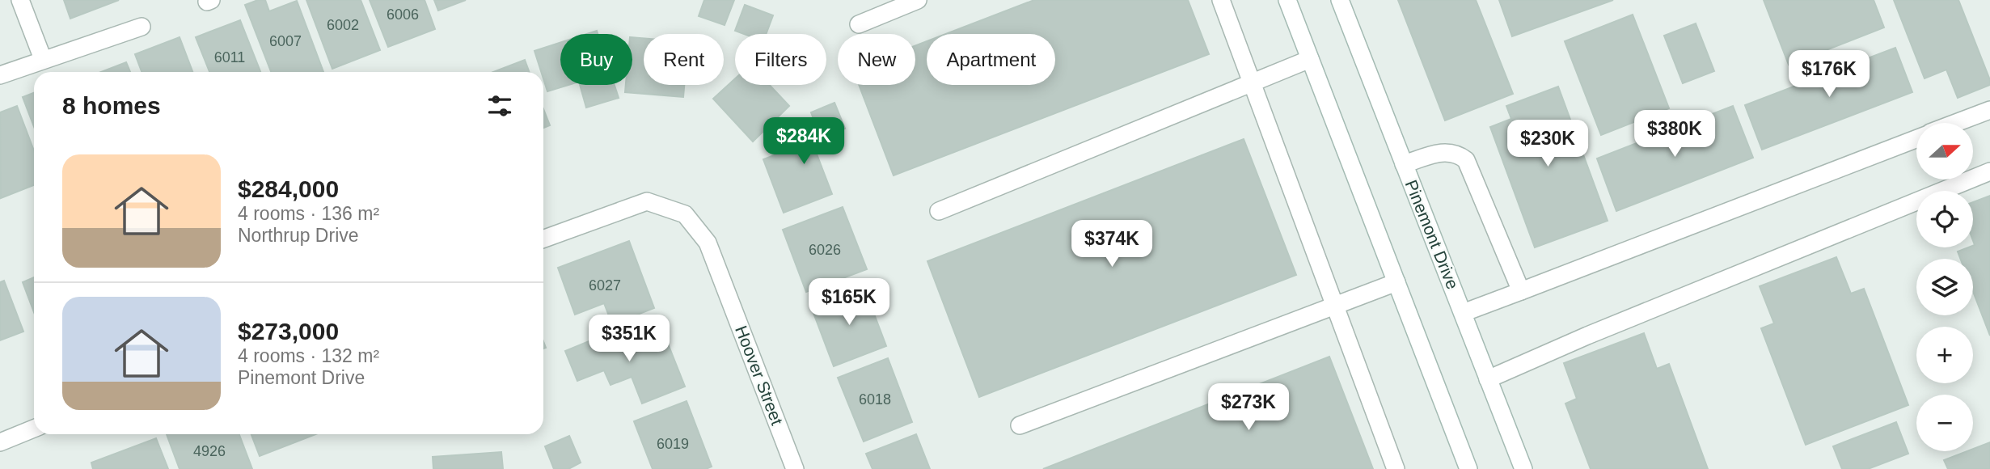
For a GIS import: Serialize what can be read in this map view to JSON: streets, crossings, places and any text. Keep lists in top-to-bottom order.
{
  "streets": {
    "main road": ["Pinemont Drive", "Hoover Street"]
  },
  "house_numbers": [
    "6006",
    "6002",
    "6007",
    "6011",
    "6026",
    "6027",
    "6018",
    "6019",
    "4926"
  ],
  "north": "right",
  "page": {
    "chip": [
      "Buy",
      "Rent",
      "Filters",
      "New",
      "Apartment"
    ],
    "price": [
      "$176K",
      "$380K",
      "$284K",
      "$230K",
      "$374K",
      "$165K",
      "$351K",
      "$273K"
    ],
    "heading": "8 homes",
    "map_buttons": ["+", "−"],
    "list": [
      {
        "name": "$284,000",
        "note": "4 rooms · 136 m² · Northrup Drive"
      },
      {
        "name": "$273,000",
        "note": "4 rooms · 132 m² · Pinemont Drive"
      }
    ]
  }
}
